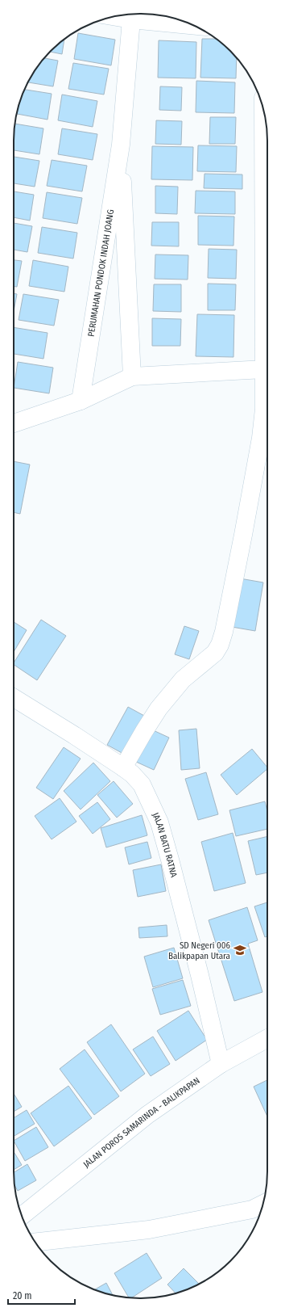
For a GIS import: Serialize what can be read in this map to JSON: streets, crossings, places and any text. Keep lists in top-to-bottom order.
{
  "streets": {
    "main road": ["PERUMAHAN PONDOK INDAH JOANG", "JALAN BATU RATNA", "JALAN POROS SAMARINDA - BALIKPAPAN"]
  },
  "crossings": [
    ["JALAN BATU RATNA", "JALAN POROS SAMARINDA - BALIKPAPAN"]
  ],
  "places": {
    "school or university": ["SD Negeri 006 Balikpapan Utara"]
  },
  "scale_bar": "20 m"
}
